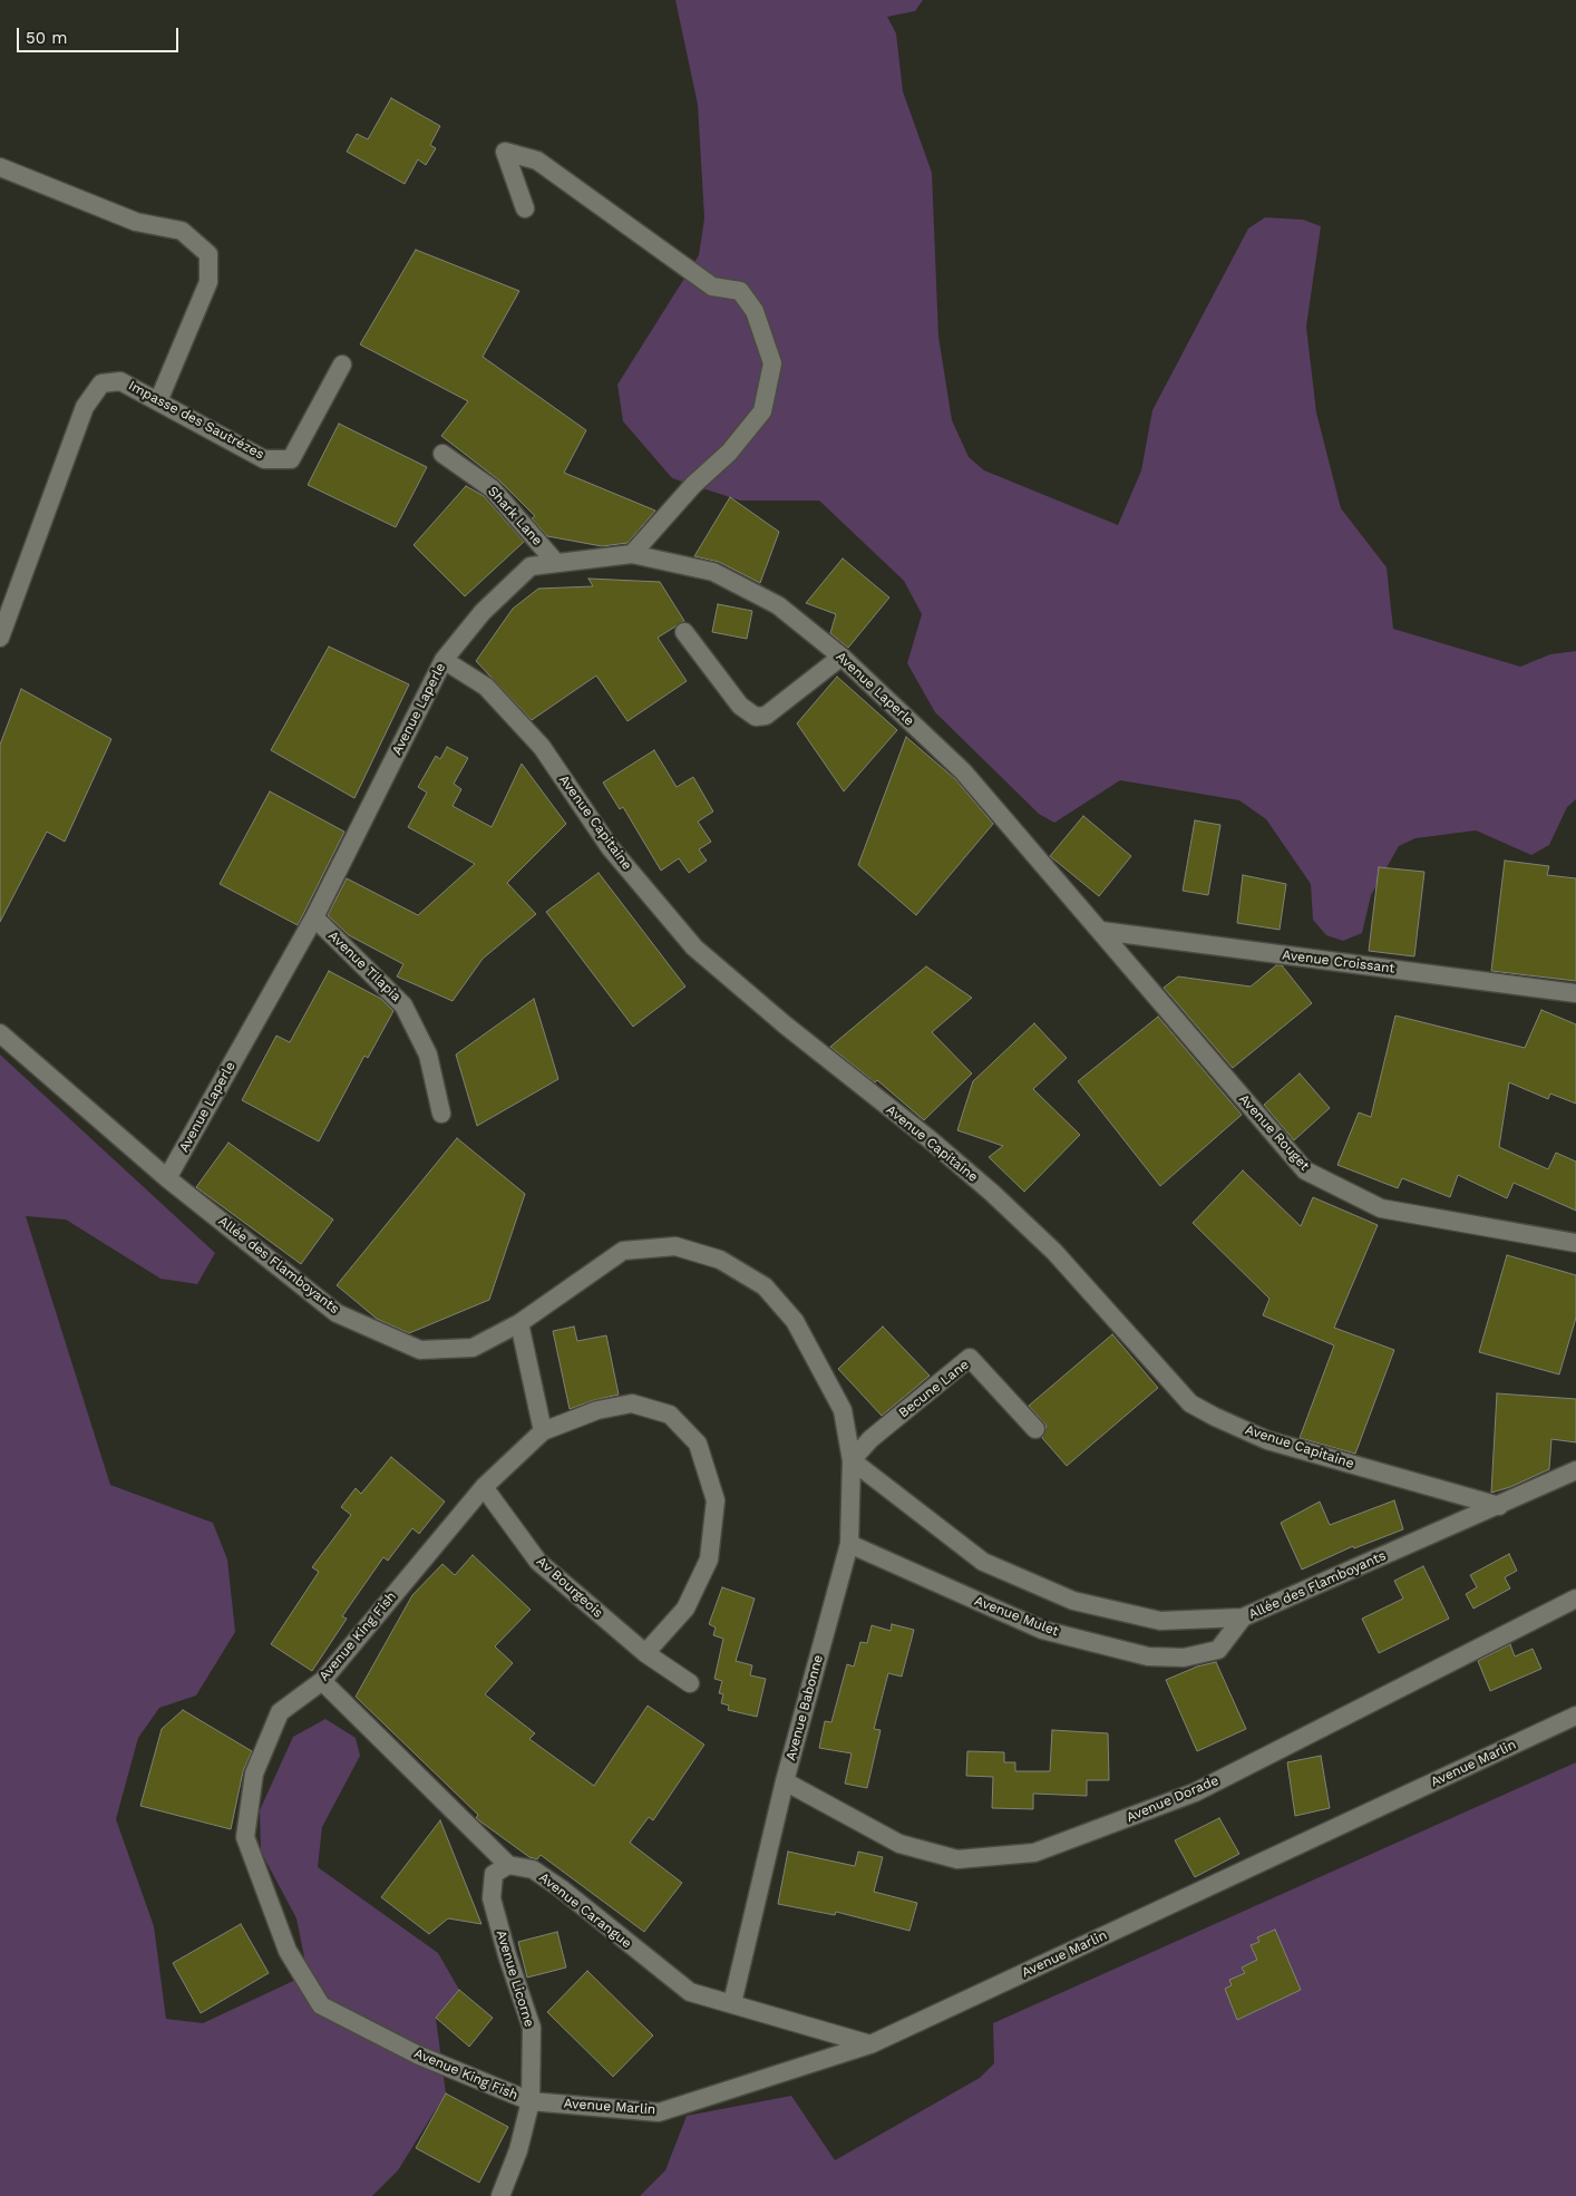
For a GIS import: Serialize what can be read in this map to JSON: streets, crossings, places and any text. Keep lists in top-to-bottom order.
{
  "streets": {
    "street": [
      "Impasse des Sautrézes",
      "Shark Lane",
      "Avenue Laperle",
      "Avenue Capitaine",
      "Avenue Croissant",
      "Avenue Tilapia",
      "Avenue Rouget",
      "Allée des Flamboyants",
      "Becune Lane",
      "Av Bourgeois",
      "Avenue Mulet",
      "Avenue King Fish",
      "Avenue Babonne",
      "Avenue Marlin",
      "Avenue Dorade",
      "Avenue Carangue",
      "Avenue Licorne"
    ]
  },
  "crossings": [
    ["Shark Lane", "Avenue Laperle"],
    ["Avenue Laperle", "Avenue Capitaine"],
    ["Avenue Laperle", "Avenue Croissant"],
    ["Avenue Laperle", "Avenue Tilapia"],
    ["Avenue Laperle", "Avenue Rouget"],
    ["Avenue Laperle", "Allée des Flamboyants"],
    ["Avenue Capitaine", "Allée des Flamboyants"],
    ["Avenue Croissant", "Avenue Rouget"],
    ["Allée des Flamboyants", "Becune Lane"],
    ["Allée des Flamboyants", "Avenue Mulet"],
    ["Allée des Flamboyants", "Avenue Babonne"],
    ["Becune Lane", "Avenue Babonne"],
    ["Av Bourgeois", "Avenue King Fish"],
    ["Avenue Mulet", "Avenue Babonne"],
    ["Avenue King Fish", "Avenue Marlin"],
    ["Avenue King Fish", "Avenue Licorne"],
    ["Avenue Babonne", "Avenue Dorade"],
    ["Avenue Babonne", "Avenue Carangue"],
    ["Avenue Marlin", "Avenue Carangue"],
    ["Avenue Marlin", "Avenue Licorne"],
    ["Avenue Carangue", "Avenue Licorne"]
  ],
  "scale_bar": "50 m"
}
